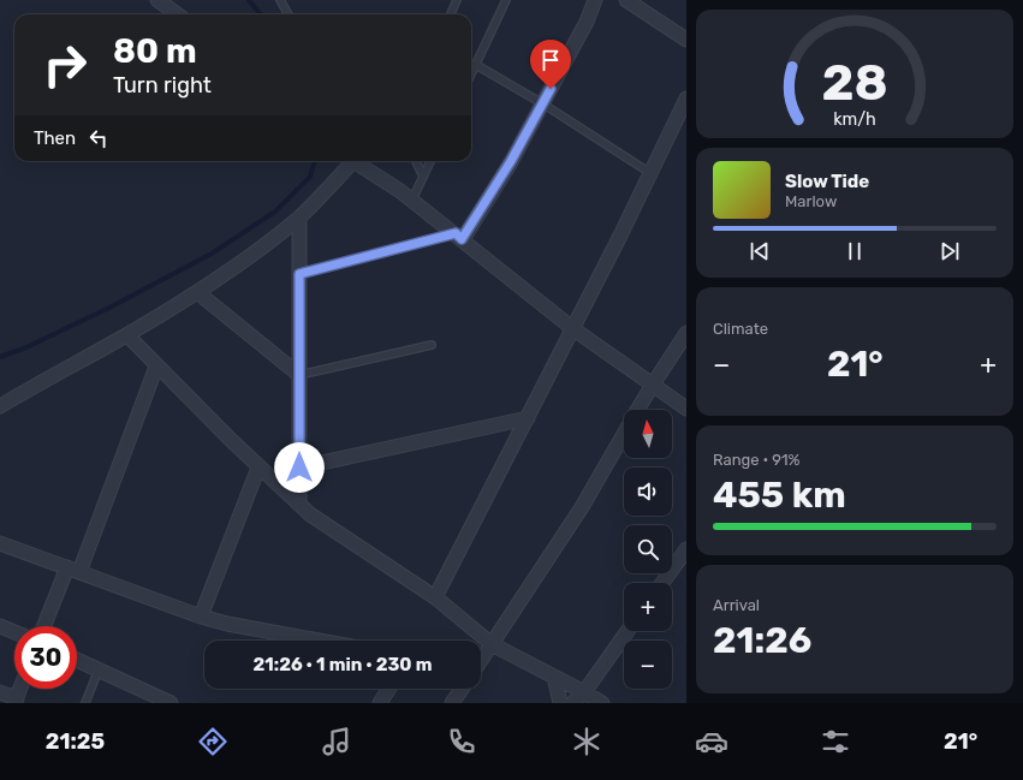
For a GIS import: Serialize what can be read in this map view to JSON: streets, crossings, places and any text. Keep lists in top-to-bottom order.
{
  "north": "top",
  "page": {
    "turn": ["80 m", "Turn right"],
    "then": "Then",
    "song": ["Slow Tide", "Marlow"],
    "tile": [
      "Climate",
      ["Range · 91%", "455 km"],
      ["Arrival", "21:26"]
    ],
    "heat": ["−", "21°", "+"],
    "map_buttons": ["+", "−"],
    "limit": "30",
    "trip": "21:26 · 1 min · 230 m",
    "tabs": ["21:25", "21°"],
    "gauge": ["28", "km/h"]
  }
}
